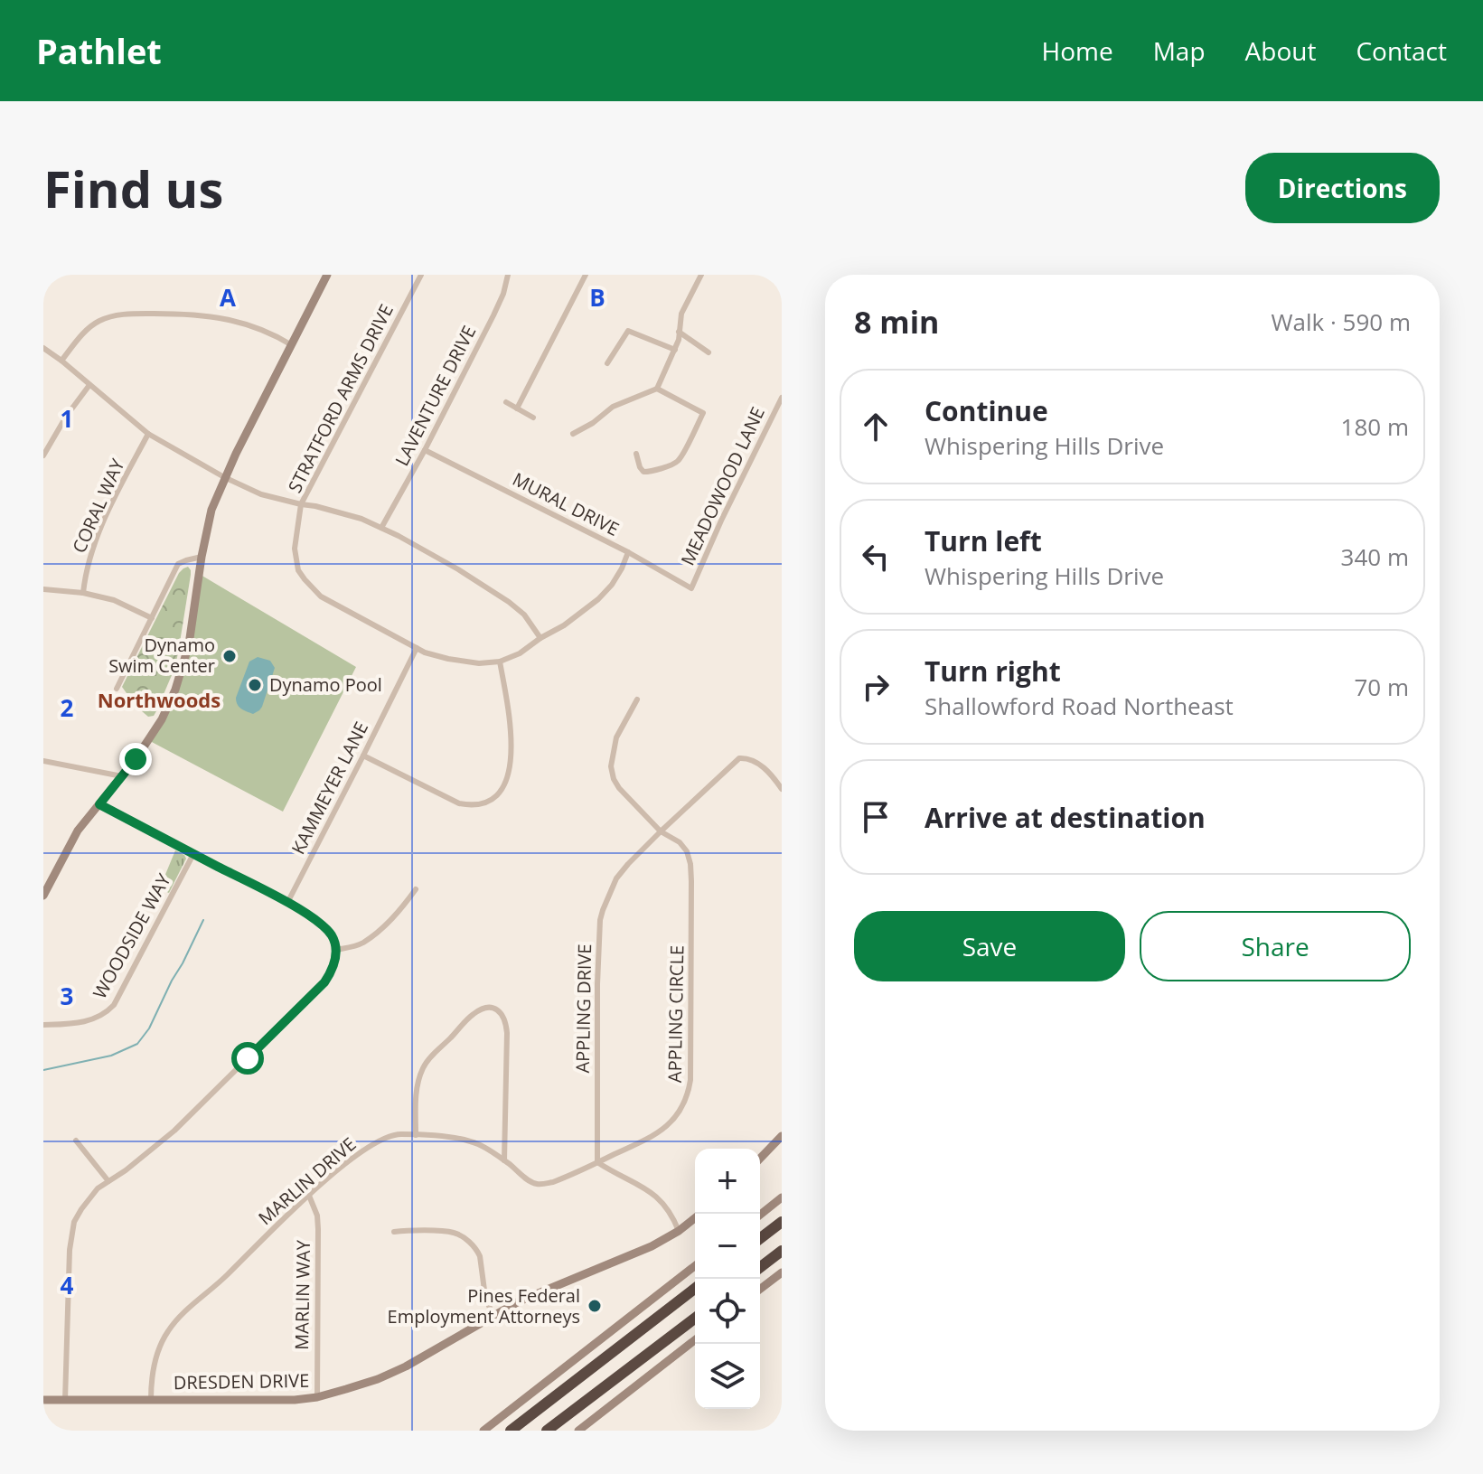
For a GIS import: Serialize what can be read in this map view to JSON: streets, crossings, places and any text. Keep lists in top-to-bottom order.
{
  "streets": {
    "street": [
      "LAVENTURE DRIVE",
      "STRATFORD ARMS DRIVE",
      "MEADOWOOD LANE",
      "MURAL DRIVE",
      "CORAL WAY",
      "KAMMEYER LANE",
      "WOODSIDE WAY",
      "APPLING DRIVE",
      "APPLING CIRCLE",
      "MARLIN DRIVE",
      "MARLIN WAY",
      "DRESDEN DRIVE"
    ]
  },
  "crossings": [
    ["LAVENTURE DRIVE", "MURAL DRIVE"],
    ["STRATFORD ARMS DRIVE", "MURAL DRIVE"],
    ["STRATFORD ARMS DRIVE", "KAMMEYER LANE"],
    ["MEADOWOOD LANE", "MURAL DRIVE"],
    ["APPLING DRIVE", "APPLING CIRCLE"],
    ["APPLING DRIVE", "MARLIN DRIVE"],
    ["APPLING CIRCLE", "MARLIN DRIVE"],
    ["MARLIN DRIVE", "MARLIN WAY"],
    ["MARLIN DRIVE", "DRESDEN DRIVE"],
    ["MARLIN WAY", "DRESDEN DRIVE"]
  ],
  "districts": ["Northwoods"],
  "places": ["Dynamo Swim Center", "Dynamo Pool", "Pines Federal Employment Attorneys"],
  "page": {
    "header": "Pathlet",
    "nav": [
      "Home",
      "Map",
      "About",
      "Contact"
    ],
    "buttons": [
      "Directions",
      ["Save", "Share"]
    ],
    "title": "Find us",
    "heading": ["8 min", "Walk · 590 m"],
    "list": [
      ["Continue", "Whispering Hills Drive", "180 m"],
      ["Turn left", "Whispering Hills Drive", "340 m"],
      ["Turn right", "Shallowford Road Northeast", "70 m"],
      "Arrive at destination"
    ],
    "map_buttons": ["+", "−"]
  },
  "grid": {
    "columns": ["A", "B"],
    "rows": [
      "1",
      "2",
      "3",
      "4"
    ]
  }
}
